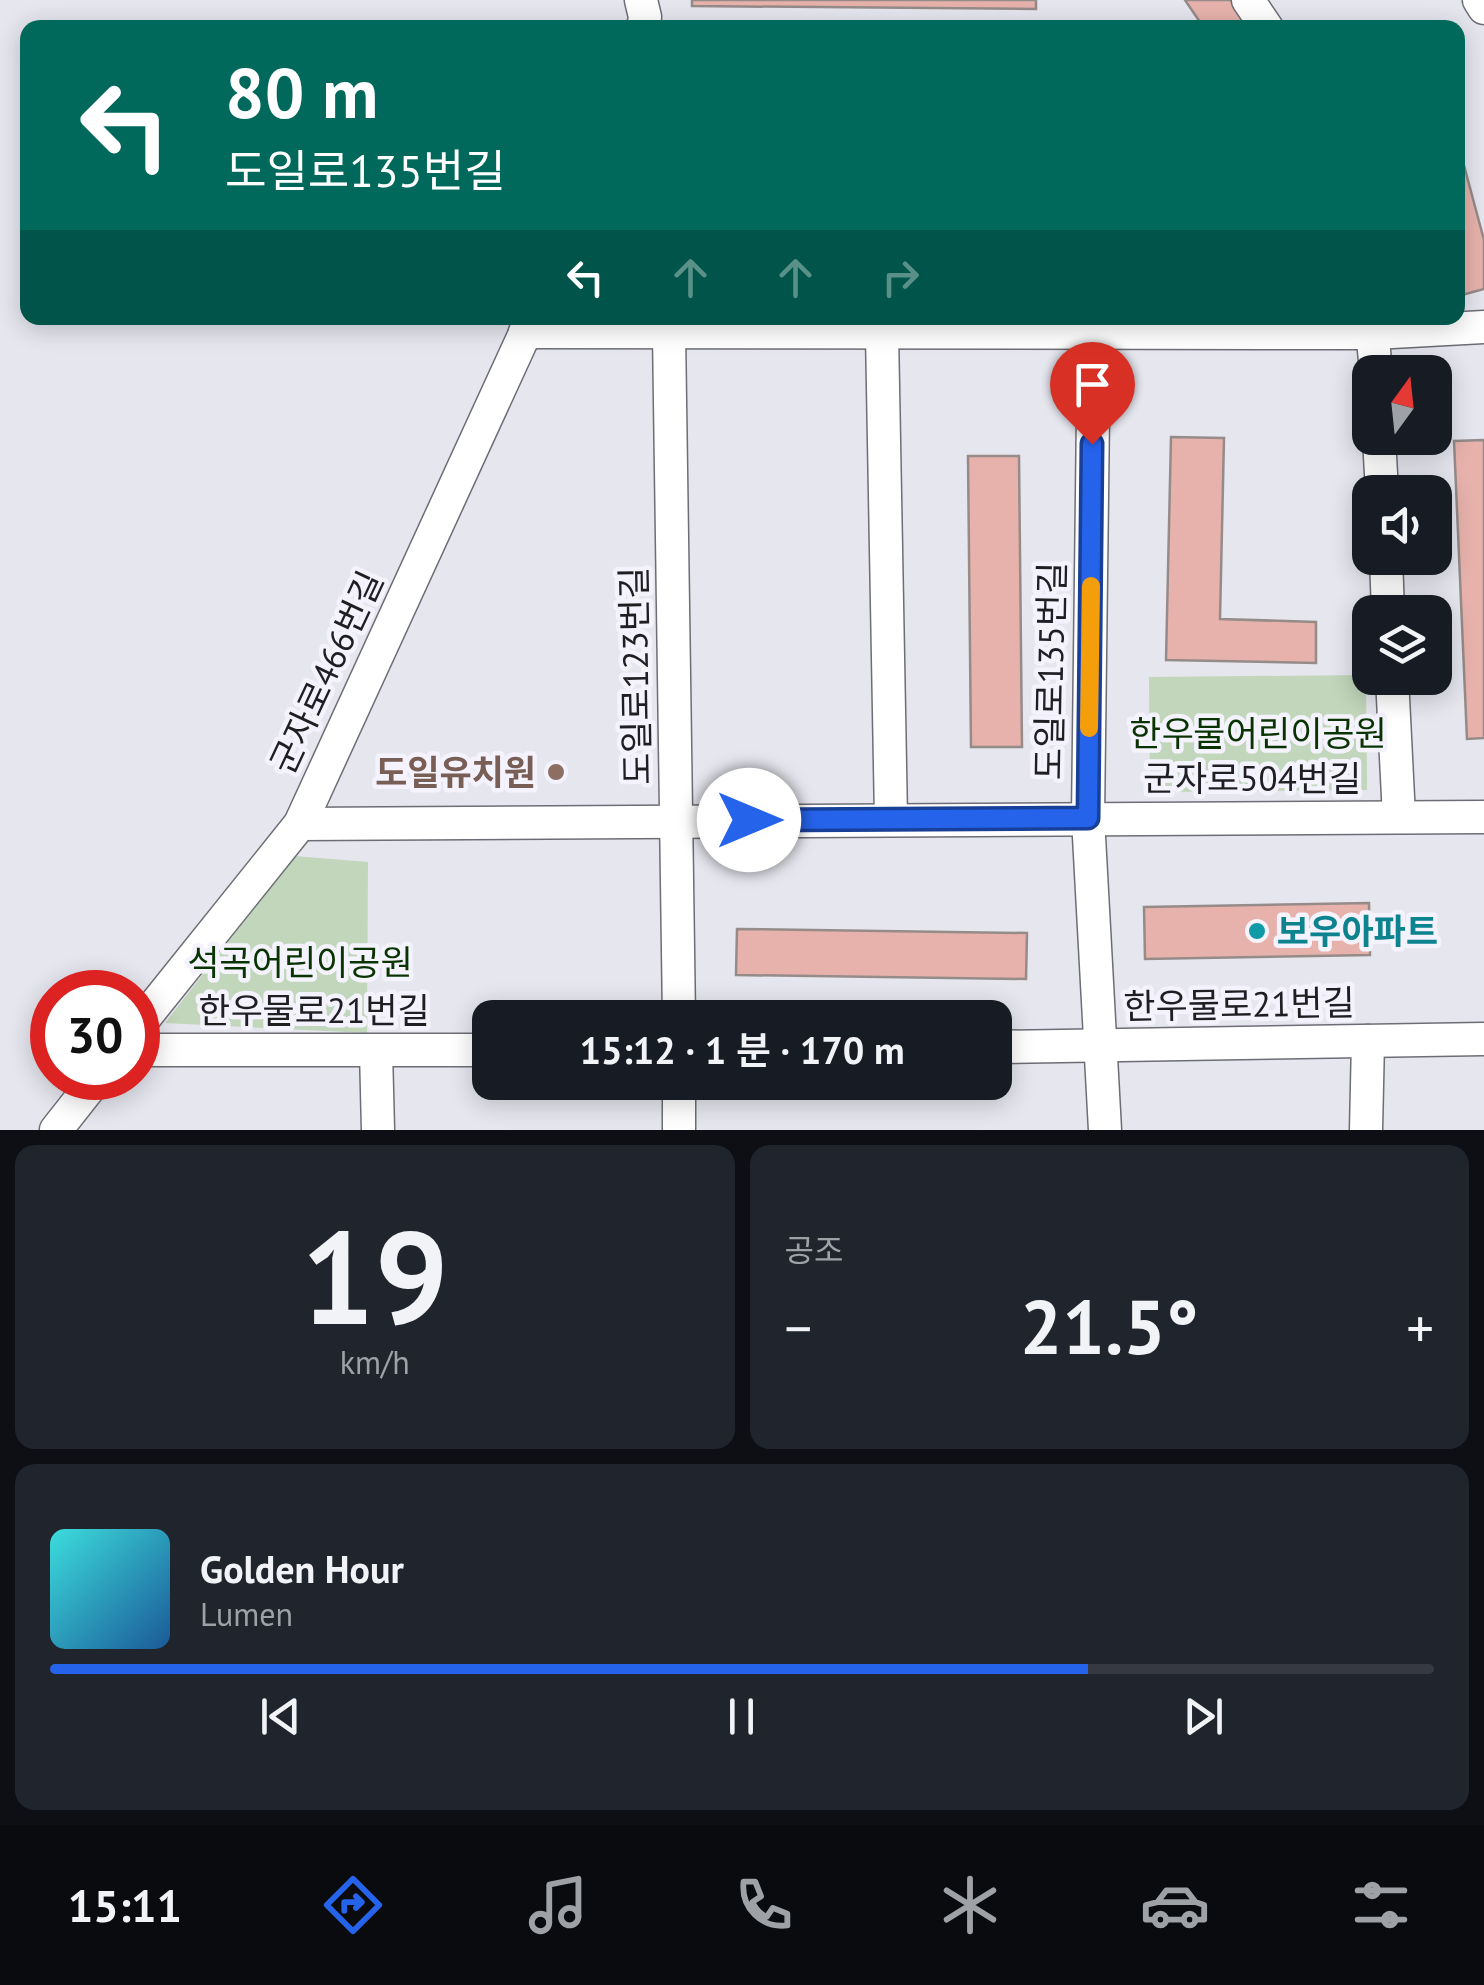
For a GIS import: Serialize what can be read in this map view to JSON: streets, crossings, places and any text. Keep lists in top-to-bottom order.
{
  "streets": {
    "street": [
      "도일로135번길",
      "군자로466번길",
      "도일로123번길",
      "군자로504번길",
      "한우물로21번길"
    ]
  },
  "crossings": [
    ["도일로135번길", "군자로504번길"],
    ["도일로135번길", "한우물로21번길"],
    ["군자로466번길", "군자로504번길"],
    ["도일로123번길", "군자로504번길"]
  ],
  "parks": ["한우물어린이공원", "석곡어린이공원"],
  "places": ["도일유치원", "보우아파트"],
  "north": "top",
  "page": {
    "turn": ["80 m", "도일로135번길"],
    "limit": "30",
    "trip": "15:12 · 1 분 · 170 m",
    "tile": [
      ["19", "km/h"],
      "공조"
    ],
    "heat": ["−", "21.5°", "+"],
    "song": ["Golden Hour", "Lumen"],
    "tabs": "15:11"
  }
}
